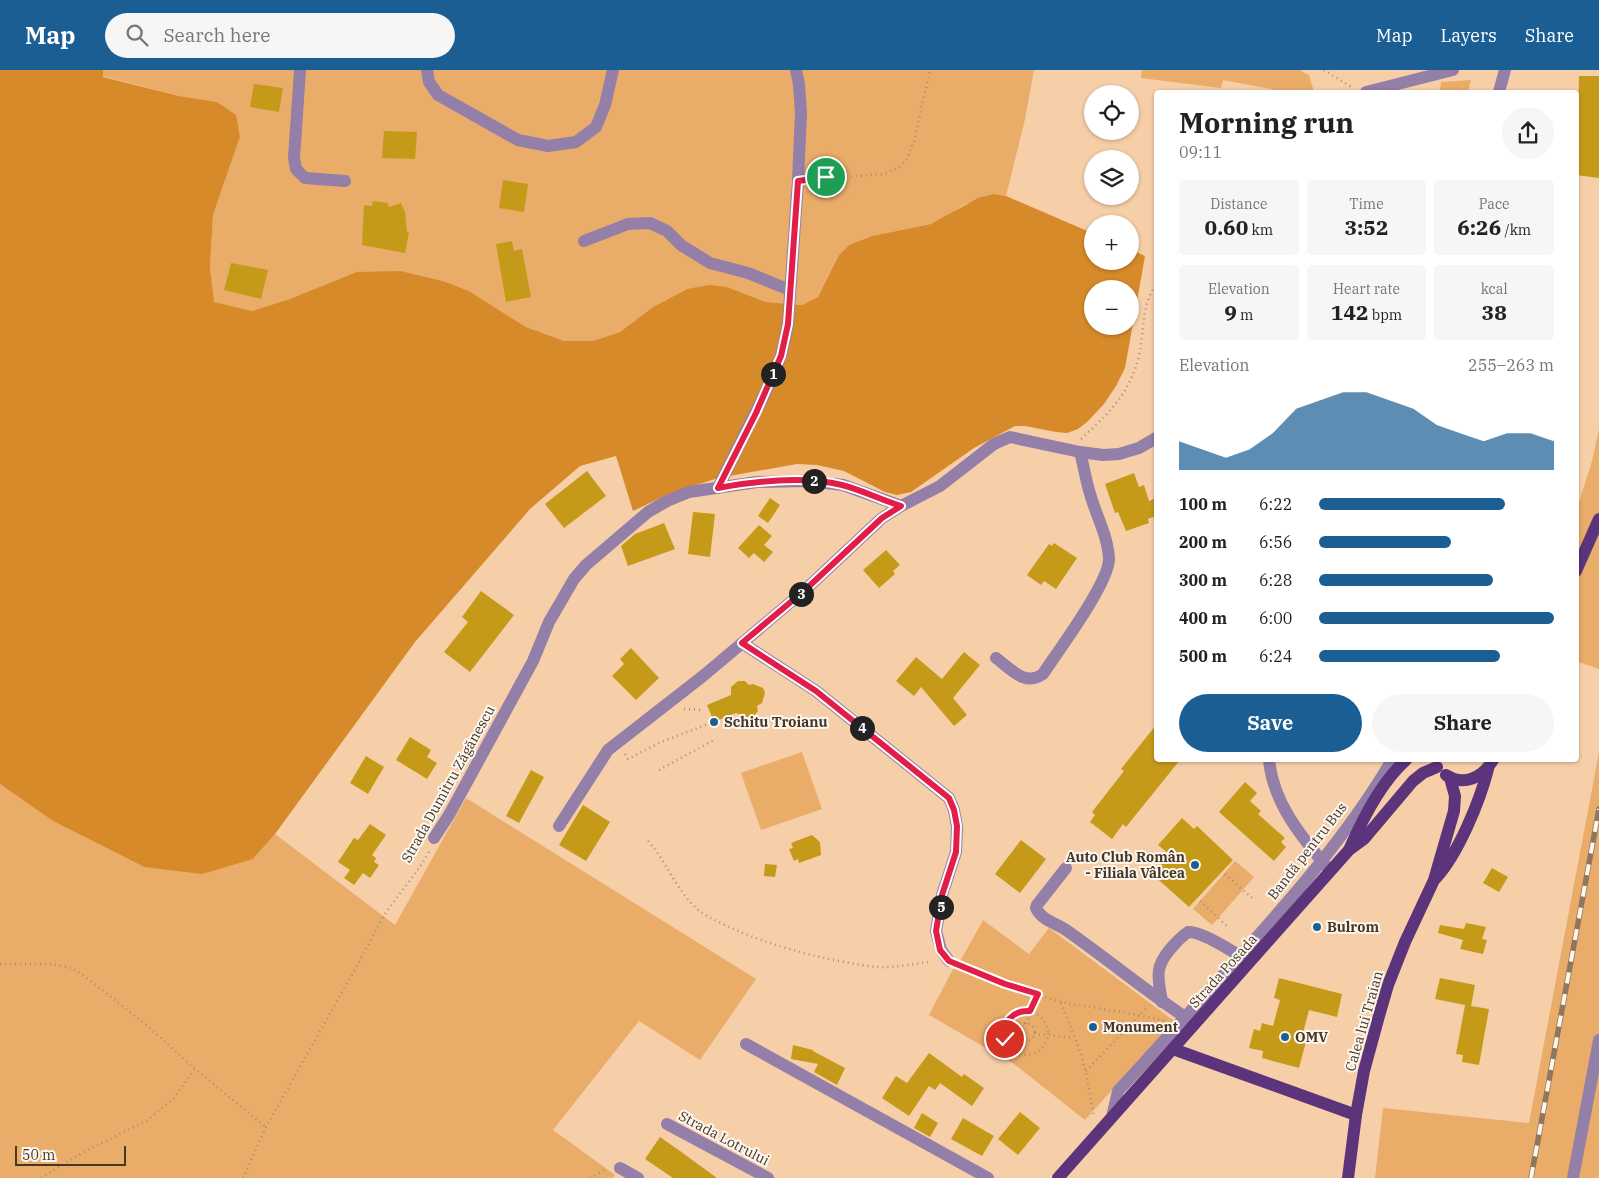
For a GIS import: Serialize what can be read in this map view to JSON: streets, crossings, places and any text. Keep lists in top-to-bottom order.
{
  "streets": {
    "main road": ["Strada Posada", "Calea lui Traian"],
    "street": ["Strada Dumitru Zăgănescu", "Bandă pentru Bus", "Strada Lotrului"]
  },
  "crossings": [
    ["Bandă pentru Bus", "Strada Posada"]
  ],
  "places": [
    "Schitu Troianu",
    "Auto Club Român - Filiala Vâlcea",
    "Bulrom",
    "Monument",
    "OMV"
  ],
  "scale_bar": "50 m",
  "page": {
    "header": "Map",
    "search": "Search here",
    "nav": ["Map", "Layers", "Share"],
    "map_buttons": ["+", "−"],
    "heading": ["Morning run", "09:11"],
    "stats": [
      ["Distance", "0.60 km"],
      ["Time", "3:52"],
      ["Pace", "6:26 /km"],
      ["Elevation", "9 m"],
      ["Heart rate", "142 bpm"],
      ["kcal", "38"]
    ],
    "chart": ["Elevation", "255–263 m"],
    "pins": [
      "1",
      "2",
      "3",
      "4",
      "5"
    ],
    "list": [
      {
        "name": "100 m",
        "note": "6:22"
      },
      {
        "name": "200 m",
        "note": "6:56"
      },
      {
        "name": "300 m",
        "note": "6:28"
      },
      {
        "name": "400 m",
        "note": "6:00"
      },
      {
        "name": "500 m",
        "note": "6:24"
      }
    ],
    "buttons": ["Save", "Share"],
    "scale": "50 m"
  }
}
